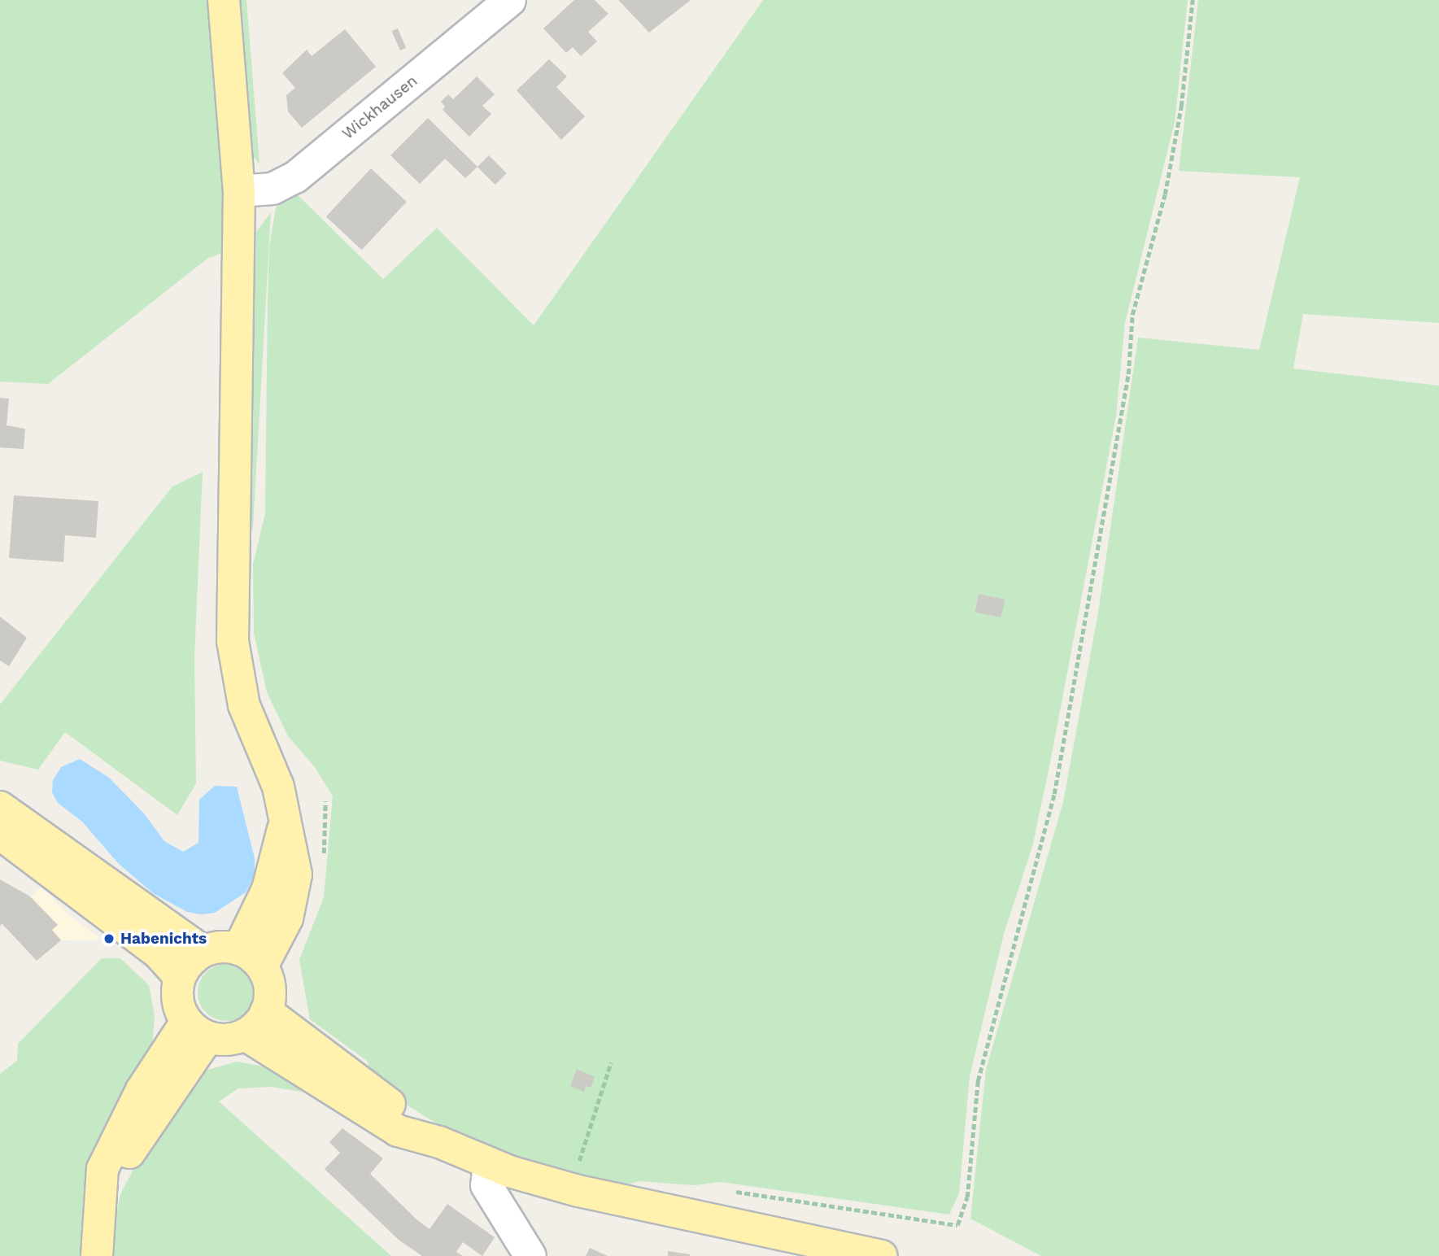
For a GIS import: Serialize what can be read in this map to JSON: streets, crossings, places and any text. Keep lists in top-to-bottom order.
{
  "streets": {
    "street": ["Wickhausen"]
  },
  "places": ["Habenichts"]
}
